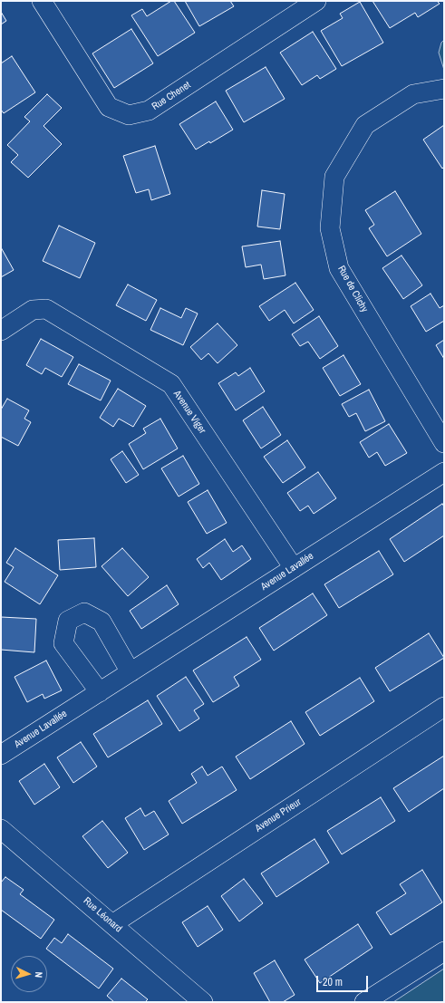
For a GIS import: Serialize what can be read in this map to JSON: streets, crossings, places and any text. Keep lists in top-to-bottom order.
{
  "streets": {
    "street": [
      "Rue Chenet",
      "Rue de Clichy",
      "Avenue Viger",
      "Avenue Lavallée",
      "Avenue Prieur",
      "Rue Léonard"
    ]
  },
  "crossings": [
    ["Avenue Viger", "Avenue Lavallée"],
    ["Avenue Prieur", "Rue Léonard"]
  ],
  "scale_bar": "20 m",
  "north": "right"
}
